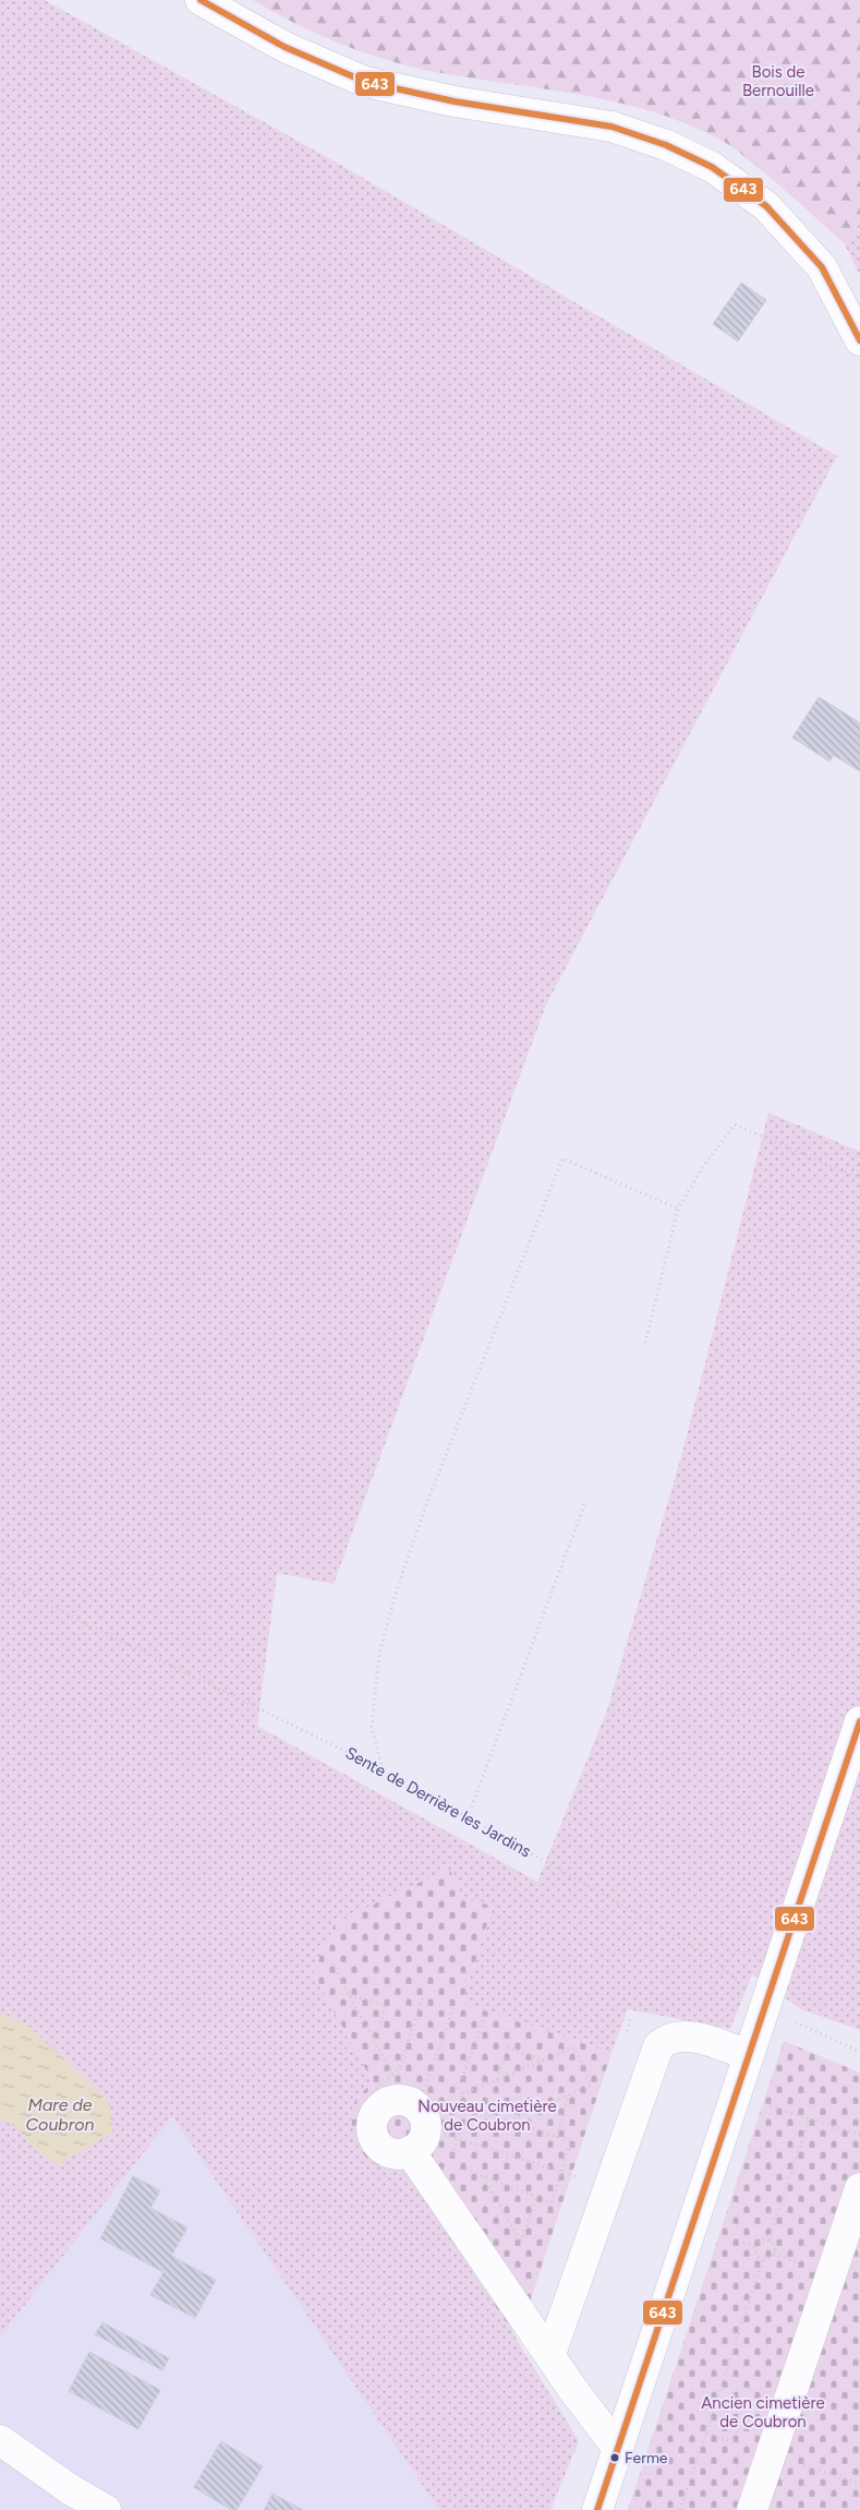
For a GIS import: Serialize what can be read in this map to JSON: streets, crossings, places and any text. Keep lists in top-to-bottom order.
{
  "streets": {
    "path": ["Sente de Derrière les Jardins"]
  },
  "water": ["Mare de Coubron"],
  "parks": ["Bois de Bernouille", "Nouveau cimetière de Coubron", "Ancien cimetière de Coubron"],
  "places": ["Ferme"],
  "lines": ["transit line 643"]
}
